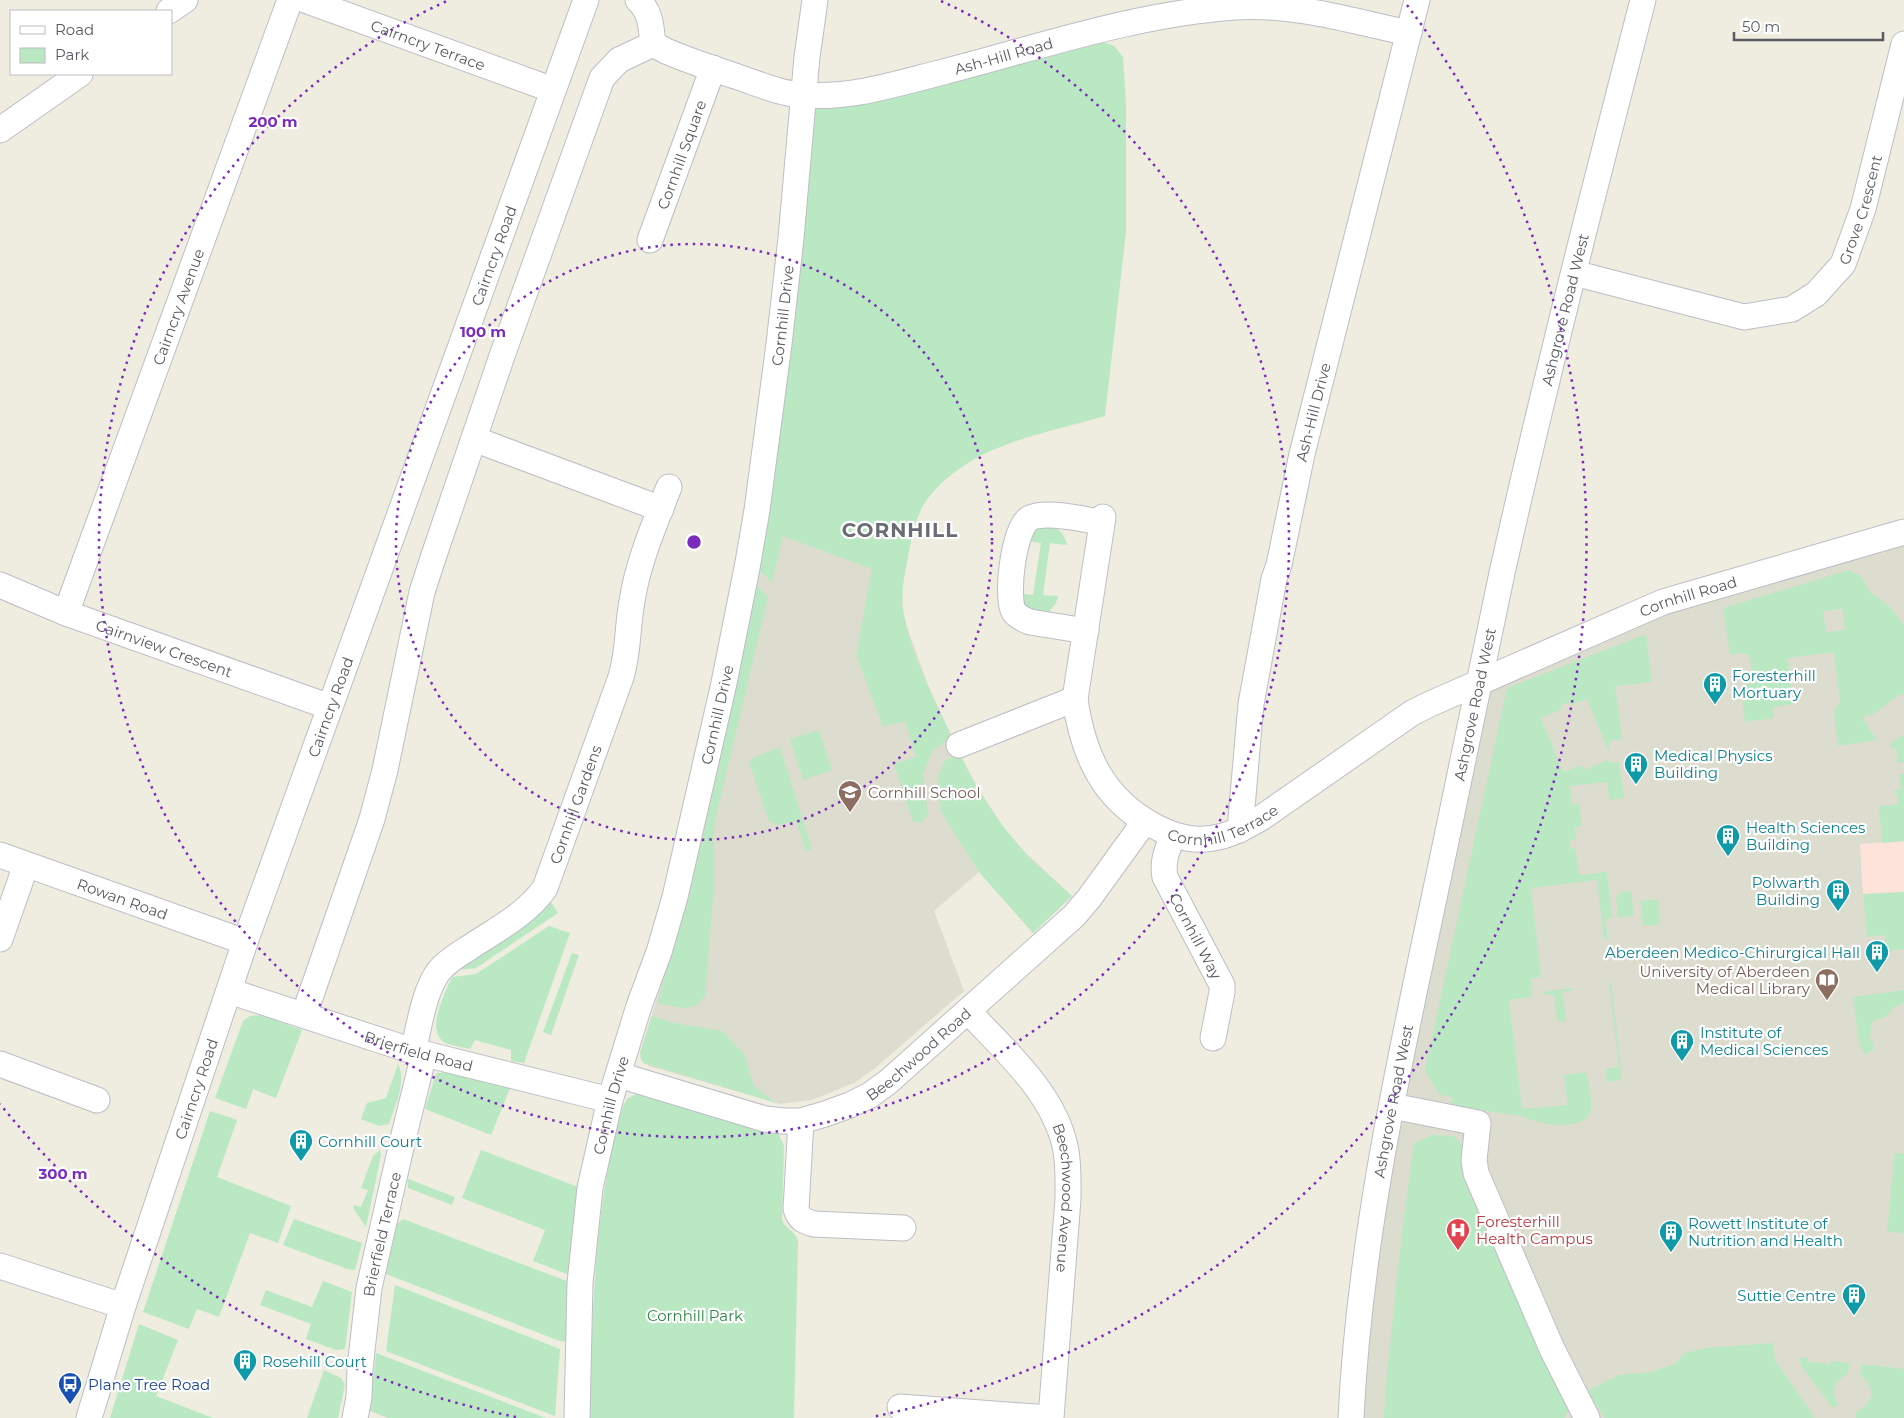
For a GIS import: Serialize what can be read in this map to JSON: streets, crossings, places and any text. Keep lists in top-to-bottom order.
{
  "streets": {
    "street": [
      "Cairncry Terrace",
      "Ash-Hill Road",
      "Cornhill Square",
      "Grove Crescent",
      "Cairncry Road",
      "Cairncry Avenue",
      "Ashgrove Road West",
      "Cornhill Drive",
      "Ash-Hill Drive",
      "Cornhill Road",
      "Cairnview Crescent",
      "Cornhill Gardens",
      "Cornhill Terrace",
      "Rowan Road",
      "Cornhill Way",
      "Brierfield Road",
      "Beechwood Road",
      "Beechwood Avenue",
      "Brierfield Terrace"
    ]
  },
  "crossings": [
    ["Cairncry Terrace", "Cairncry Road"],
    ["Ash-Hill Road", "Cornhill Square"],
    ["Ash-Hill Road", "Cornhill Drive"],
    ["Ash-Hill Road", "Ash-Hill Drive"],
    ["Grove Crescent", "Ashgrove Road West"],
    ["Cairncry Road", "Cairnview Crescent"],
    ["Cairncry Road", "Rowan Road"],
    ["Cairncry Road", "Brierfield Road"],
    ["Cairncry Avenue", "Cairnview Crescent"],
    ["Ashgrove Road West", "Cornhill Road"],
    ["Ashgrove Road West", "Cornhill Terrace"],
    ["Cornhill Drive", "Brierfield Road"],
    ["Cornhill Drive", "Beechwood Road"],
    ["Ash-Hill Drive", "Cornhill Terrace"],
    ["Cornhill Road", "Cornhill Terrace"],
    ["Cornhill Gardens", "Brierfield Road"],
    ["Cornhill Gardens", "Brierfield Terrace"],
    ["Cornhill Terrace", "Cornhill Way"],
    ["Cornhill Terrace", "Beechwood Road"],
    ["Brierfield Road", "Brierfield Terrace"],
    ["Beechwood Road", "Beechwood Avenue"]
  ],
  "districts": ["CORNHILL"],
  "parks": ["Cornhill Park"],
  "places": {
    "building": [
      "Foresterhill Mortuary",
      "Medical Physics Building",
      "Health Sciences Building",
      "Polwarth Building",
      "Aberdeen Medico-Chirurgical Hall",
      "Institute of Medical Sciences",
      "Cornhill Court",
      "Rowett Institute of Nutrition and Health",
      "Suttie Centre",
      "Rosehill Court"
    ],
    "school or university": ["Cornhill School"],
    "library": ["University of Aberdeen Medical Library"],
    "hospital": ["Foresterhill Health Campus"],
    "bus stop": ["Plane Tree Road"]
  },
  "legend": ["Road", "Park"],
  "scale_bar": "50 m",
  "rings": ["200 m", "100 m", "300 m"]
}
